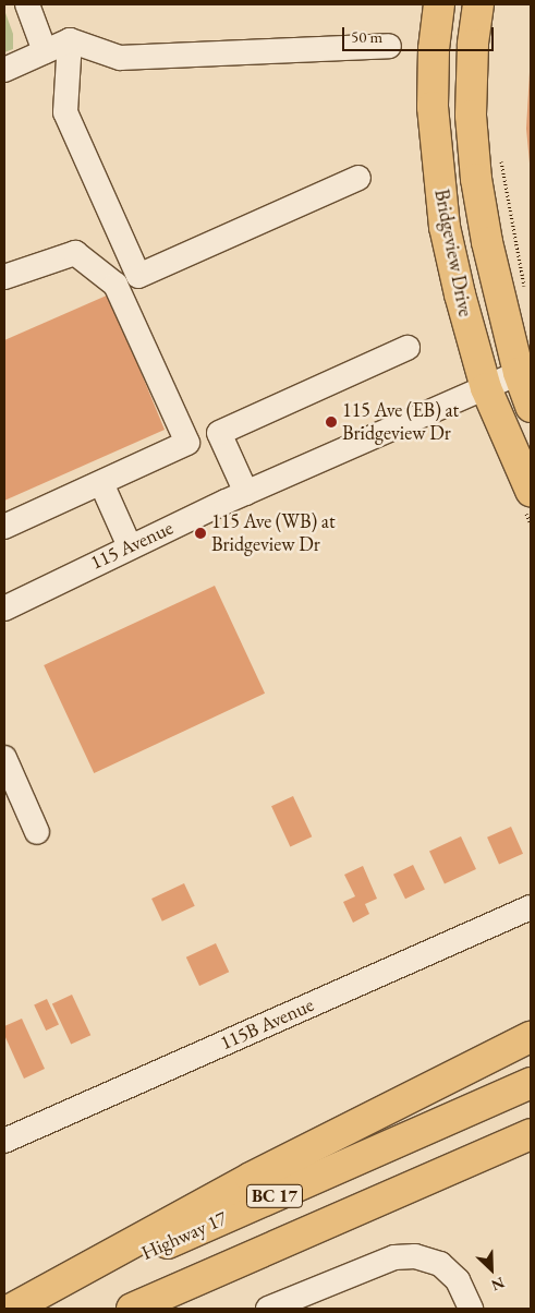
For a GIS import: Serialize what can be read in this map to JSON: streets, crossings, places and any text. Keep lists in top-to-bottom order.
{
  "streets": {
    "main road": ["Bridgeview Drive", "BC 17", "Highway 17"],
    "street": ["115 Avenue", "115B Avenue"]
  },
  "crossings": [
    ["Bridgeview Drive", "115 Avenue"]
  ],
  "places": ["115 Ave (EB) at Bridgeview Dr", "115 Ave (WB) at Bridgeview Dr"],
  "scale_bar": "50 m",
  "north": "bottom right"
}
